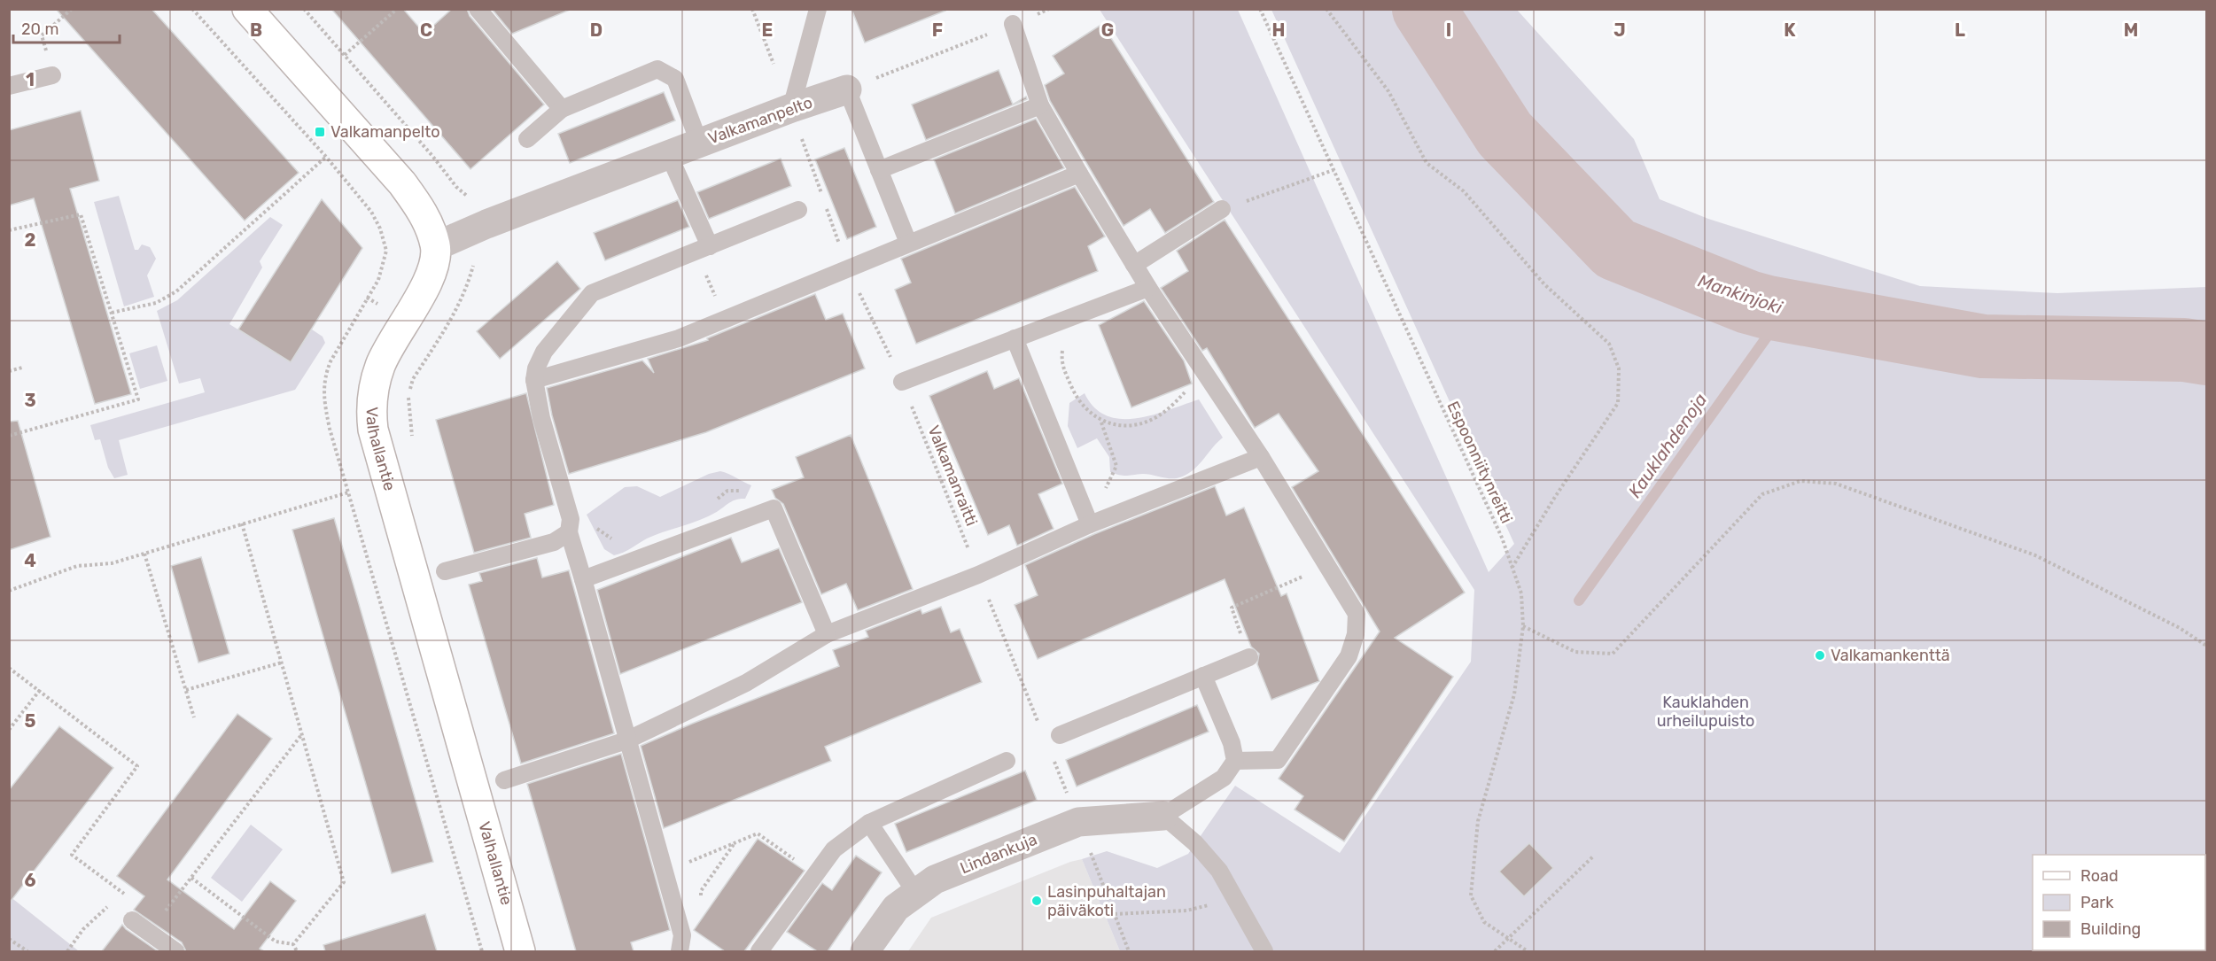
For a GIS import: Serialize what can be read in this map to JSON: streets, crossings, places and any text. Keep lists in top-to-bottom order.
{
  "streets": {
    "street": ["Valkamanpelto", "Valhallantie", "Lindankuja"],
    "path": ["Espoonniitynreitti", "Valkamanraitti"]
  },
  "crossings": [
    ["Valkamanpelto", "Valhallantie"],
    ["Valkamanraitti", "Lindankuja"]
  ],
  "water": ["Mankinjoki", "Kauklahdenoja"],
  "parks": ["Kauklahden urheilupuisto"],
  "places": {
    "transit": ["Valkamanpelto"],
    "other": ["Valkamankenttä", "Lasinpuhaltajan päiväkoti"]
  },
  "legend": ["Road", "Park", "Building"],
  "scale_bar": "20 m",
  "grid": {
    "columns": [
      "B",
      "C",
      "D",
      "E",
      "F",
      "G",
      "H",
      "I",
      "J",
      "K",
      "L",
      "M"
    ],
    "rows": [
      "1",
      "2",
      "3",
      "4",
      "5",
      "6"
    ]
  }
}
